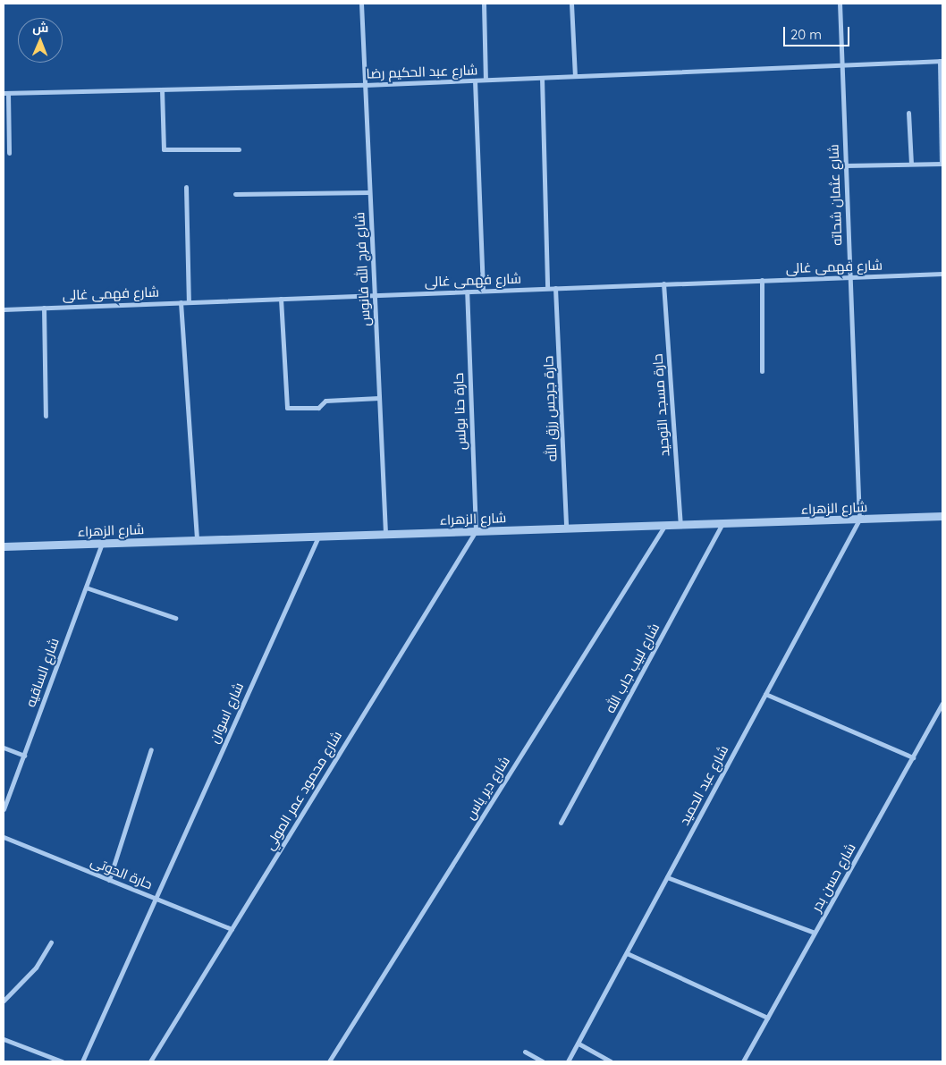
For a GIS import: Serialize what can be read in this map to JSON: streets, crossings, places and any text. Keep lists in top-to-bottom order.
{
  "streets": {
    "street": [
      "شارع عبد الحكيم رضا",
      "شارع عثمان شحاته",
      "شارع فهمى غالى",
      "شارع فرج الله فانوس",
      "حارة مسجد التوحيد",
      "حارة جرجس رزق الله",
      "حارة حنا بولس",
      "شارع الزهراء",
      "شارع لبيب جاب الله",
      "شارع الساقيه",
      "شارع اسوان",
      "شارع عبد الحميد",
      "شارع دير ياس",
      "شارع محمود عمر المولي",
      "حارة الحوتى",
      "شارع حسن بدر"
    ]
  },
  "crossings": [
    ["شارع عبد الحكيم رضا", "شارع عثمان شحاته"],
    ["شارع عبد الحكيم رضا", "شارع فرج الله فانوس"],
    ["شارع عثمان شحاته", "شارع فهمى غالى"],
    ["شارع عثمان شحاته", "شارع الزهراء"],
    ["شارع عثمان شحاته", "شارع عبد الحميد"],
    ["شارع فهمى غالى", "شارع فرج الله فانوس"],
    ["شارع فهمى غالى", "حارة مسجد التوحيد"],
    ["شارع فهمى غالى", "حارة جرجس رزق الله"],
    ["شارع فهمى غالى", "حارة حنا بولس"],
    ["شارع فرج الله فانوس", "شارع الزهراء"],
    ["حارة مسجد التوحيد", "شارع الزهراء"],
    ["حارة جرجس رزق الله", "شارع الزهراء"],
    ["حارة حنا بولس", "شارع الزهراء"],
    ["حارة حنا بولس", "شارع محمود عمر المولي"],
    ["شارع الزهراء", "شارع لبيب جاب الله"],
    ["شارع الزهراء", "شارع الساقيه"],
    ["شارع الزهراء", "شارع اسوان"],
    ["شارع الزهراء", "شارع عبد الحميد"],
    ["شارع الزهراء", "شارع دير ياس"],
    ["شارع الزهراء", "شارع محمود عمر المولي"],
    ["شارع اسوان", "حارة الحوتى"],
    ["شارع محمود عمر المولي", "حارة الحوتى"]
  ],
  "scale_bar": "20 m",
  "north": "top"
}
